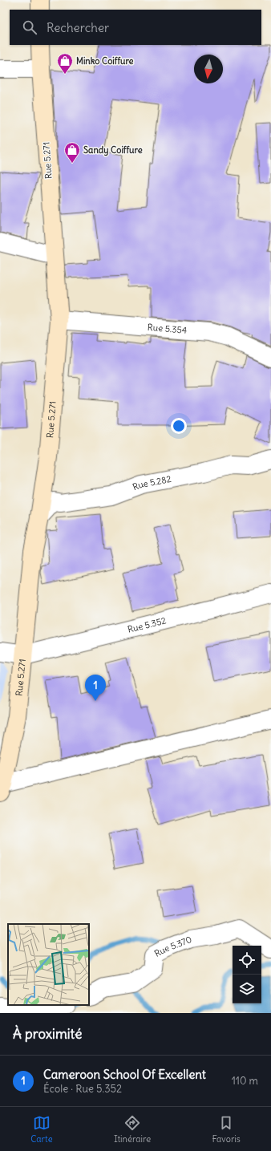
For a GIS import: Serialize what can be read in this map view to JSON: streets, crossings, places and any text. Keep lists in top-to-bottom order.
{
  "streets": {
    "street": [
      "Rue 5.271",
      "Rue 5.354",
      "Rue 5.282",
      "Rue 5.352",
      "Rue 5.370"
    ]
  },
  "crossings": [
    ["Rue 5.271", "Rue 5.354"],
    ["Rue 5.271", "Rue 5.282"],
    ["Rue 5.271", "Rue 5.352"]
  ],
  "places": {
    "shop": ["Minko Coiffure", "Sandy Coiffure"]
  },
  "north": "bottom",
  "page": {
    "search": "Rechercher",
    "pins": "1",
    "heading": "À proximité",
    "list": [
      {
        "mark": "1",
        "name": "Cameroon School Of Excellent",
        "note": "École · Rue 5.352",
        "value": "110 m"
      }
    ],
    "nav": ["Carte", "Itinéraire", "Favoris"]
  }
}
